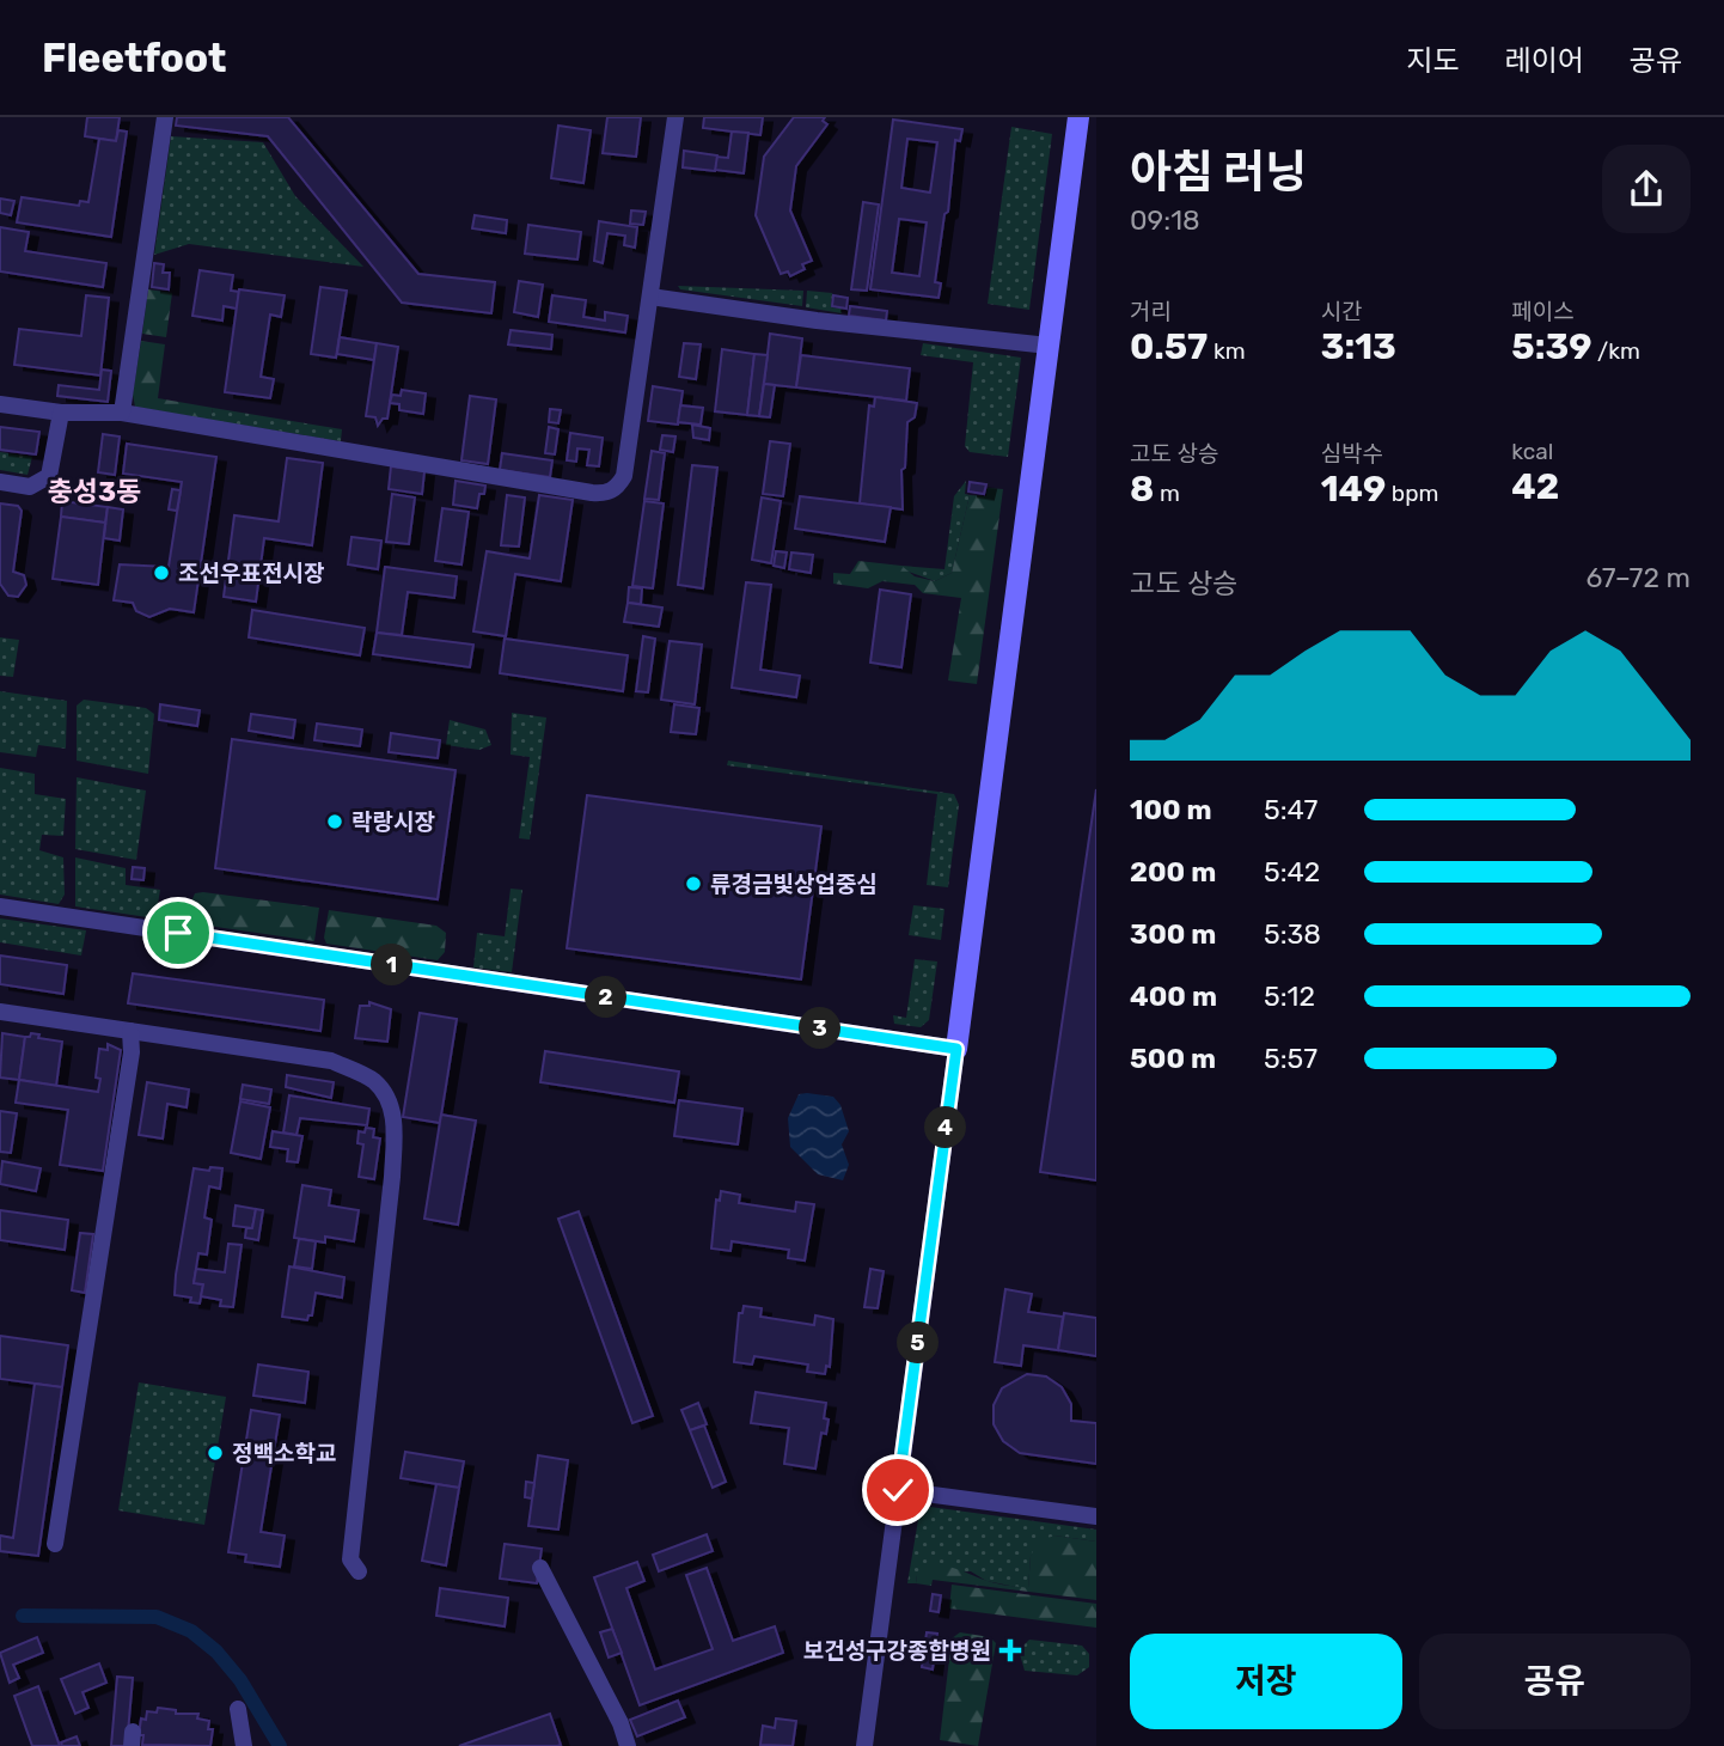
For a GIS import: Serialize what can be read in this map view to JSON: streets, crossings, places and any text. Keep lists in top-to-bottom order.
{
  "districts": ["충성3동"],
  "places": {
    "other": [
      "조선우표전시장",
      "락랑시장",
      "류경금빛상업중심",
      "정백소학교"
    ],
    "health": ["보건성구강종합병원"]
  },
  "page": {
    "header": "Fleetfoot",
    "nav": ["지도", "레이어", "공유"],
    "heading": ["아침 러닝", "09:18"],
    "stats": [
      ["거리", "0.57 km"],
      ["시간", "3:13"],
      ["페이스", "5:39 /km"],
      ["고도 상승", "8 m"],
      ["심박수", "149 bpm"],
      ["kcal", "42"]
    ],
    "chart": ["고도 상승", "67–72 m"],
    "list": [
      {
        "name": "100 m",
        "note": "5:47"
      },
      {
        "name": "200 m",
        "note": "5:42"
      },
      {
        "name": "300 m",
        "note": "5:38"
      },
      {
        "name": "400 m",
        "note": "5:12"
      },
      {
        "name": "500 m",
        "note": "5:57"
      }
    ],
    "pins": [
      "1",
      "2",
      "3",
      "4",
      "5"
    ],
    "buttons": ["저장", "공유"]
  }
}
